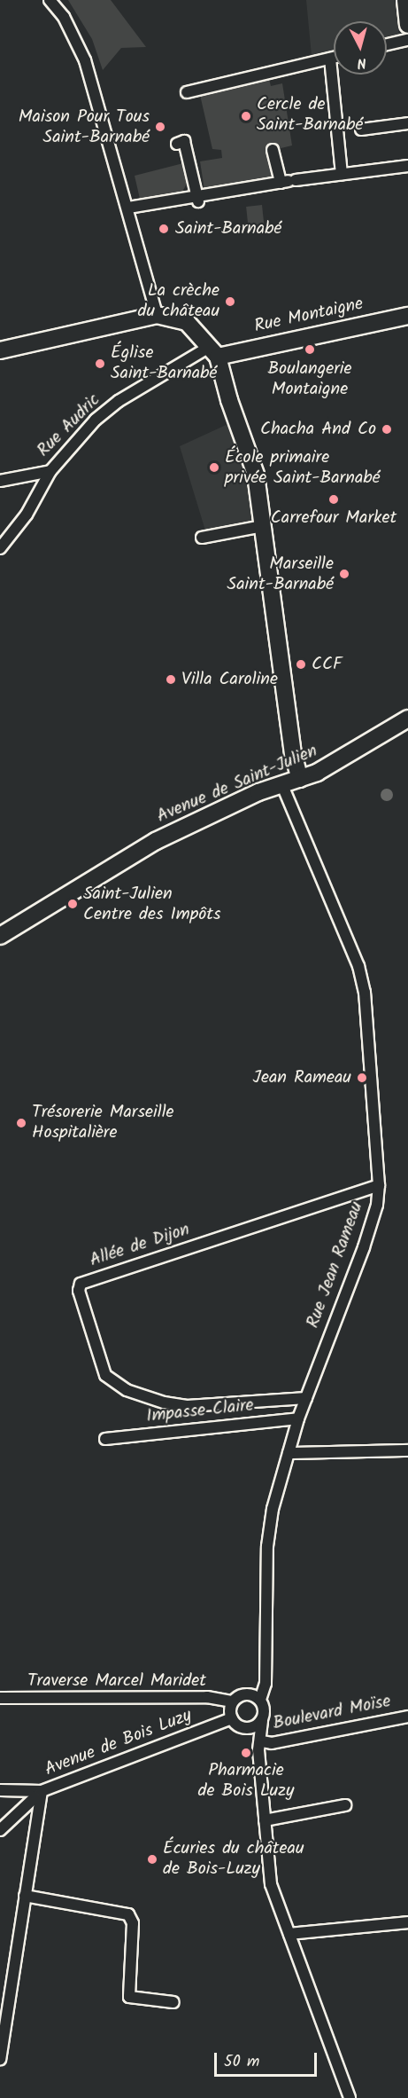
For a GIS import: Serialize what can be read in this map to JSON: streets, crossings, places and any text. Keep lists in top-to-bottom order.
{
  "streets": {
    "street": [
      "Rue Montaigne",
      "Rue Audric",
      "Avenue de Saint-Julien",
      "Allée de Dijon",
      "Rue Jean Rameau",
      "Impasse Claire",
      "Traverse Marcel Maridet",
      "Boulevard Moïse",
      "Avenue de Bois Luzy"
    ]
  },
  "crossings": [
    ["Rue Montaigne", "Rue Audric"],
    ["Avenue de Saint-Julien", "Rue Jean Rameau"],
    ["Allée de Dijon", "Rue Jean Rameau"],
    ["Rue Jean Rameau", "Impasse Claire"],
    ["Rue Jean Rameau", "Traverse Marcel Maridet"],
    ["Rue Jean Rameau", "Avenue de Bois Luzy"],
    ["Traverse Marcel Maridet", "Avenue de Bois Luzy"]
  ],
  "places": [
    "Cercle de Saint-Barnabé",
    "Maison Pour Tous Saint-Barnabé",
    "Saint-Barnabé",
    "La crèche du château",
    "Boulangerie Montaigne",
    "Église Saint-Barnabé",
    "Chacha And Co",
    "École primaire privée Saint-Barnabé",
    "Carrefour Market",
    "Marseille Saint-Barnabé",
    "CCF",
    "Villa Caroline",
    "Saint-Julien Centre des Impôts",
    "Jean Rameau",
    "Trésorerie Marseille Hospitalière",
    "Pharmacie de Bois Luzy",
    "Écuries du château de Bois-Luzy"
  ],
  "scale_bar": "50 m",
  "north": "bottom"
}
